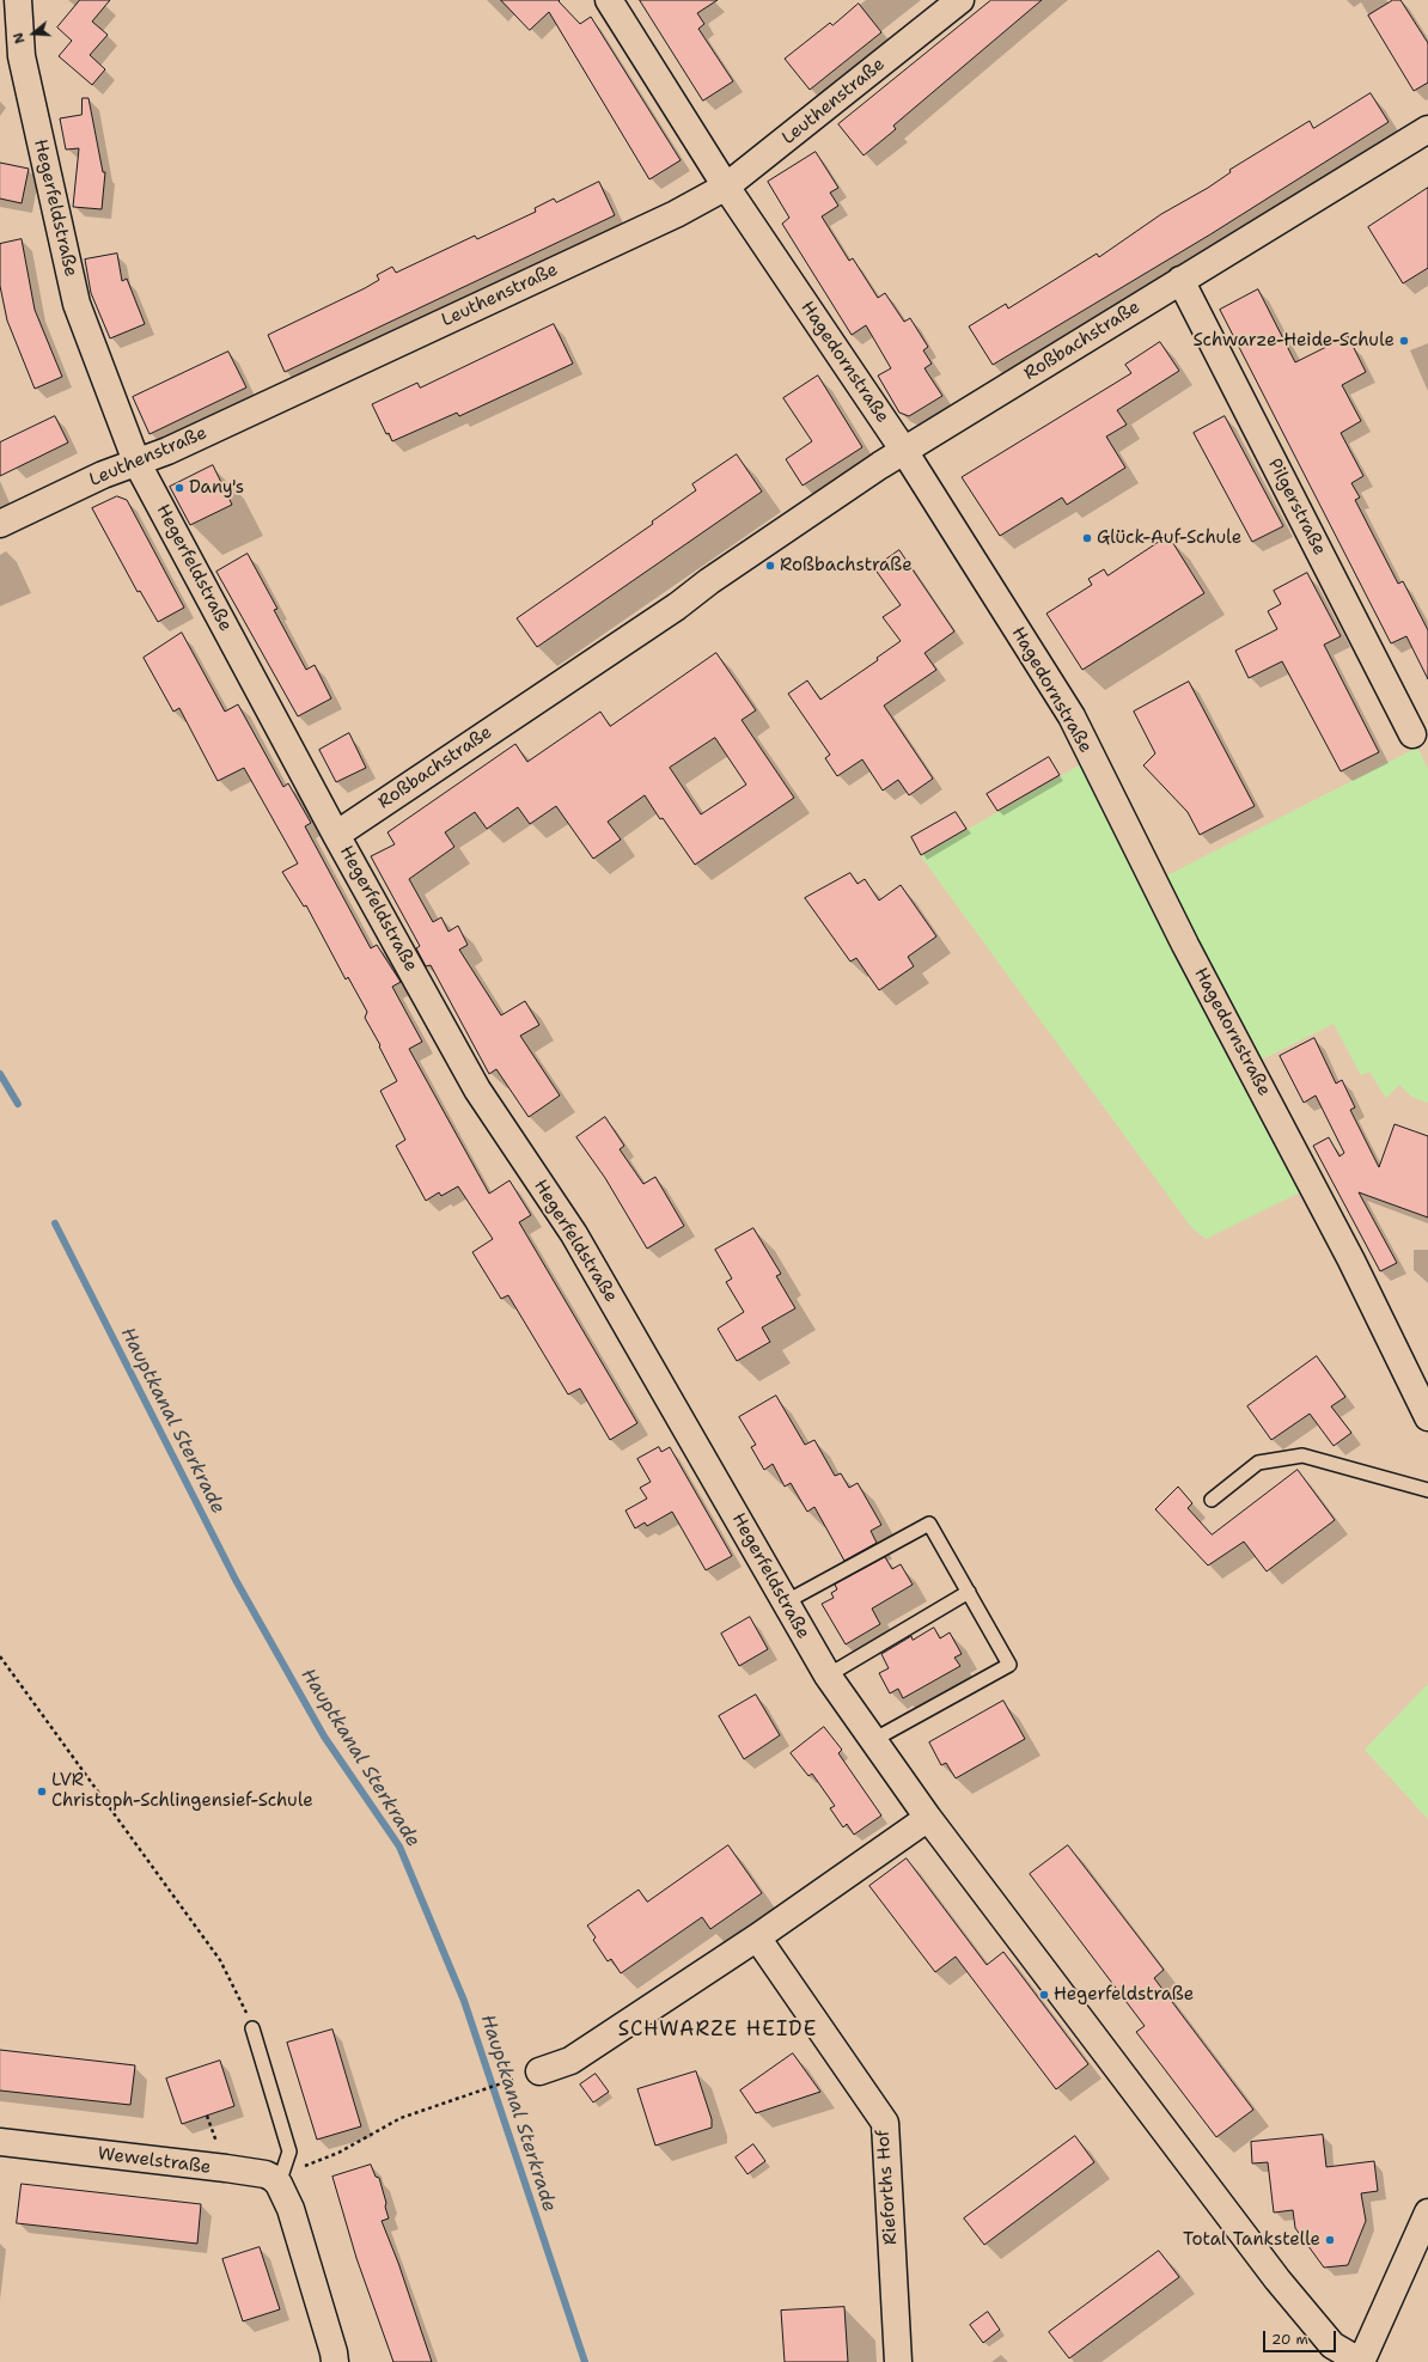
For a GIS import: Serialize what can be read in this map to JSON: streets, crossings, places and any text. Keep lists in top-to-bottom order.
{
  "streets": {
    "street": [
      "Leuthenstraße",
      "Hegerfeldstraße",
      "Roßbachstraße",
      "Hagedornstraße",
      "Pilgerstraße",
      "Wewelstraße",
      "Rieforths Hof"
    ]
  },
  "crossings": [
    ["Leuthenstraße", "Hegerfeldstraße"],
    ["Leuthenstraße", "Hagedornstraße"],
    ["Hegerfeldstraße", "Roßbachstraße"],
    ["Roßbachstraße", "Hagedornstraße"],
    ["Roßbachstraße", "Pilgerstraße"]
  ],
  "districts": ["SCHWARZE HEIDE"],
  "water": ["Hauptkanal Sterkrade"],
  "places": [
    "Schwarze-Heide-Schule",
    "Dany's",
    "Glück-Auf-Schule",
    "Roßbachstraße",
    "LVR Christoph-Schlingensief-Schule",
    "Hegerfeldstraße",
    "Total Tankstelle"
  ],
  "scale_bar": "20 m",
  "north": "left"
}
